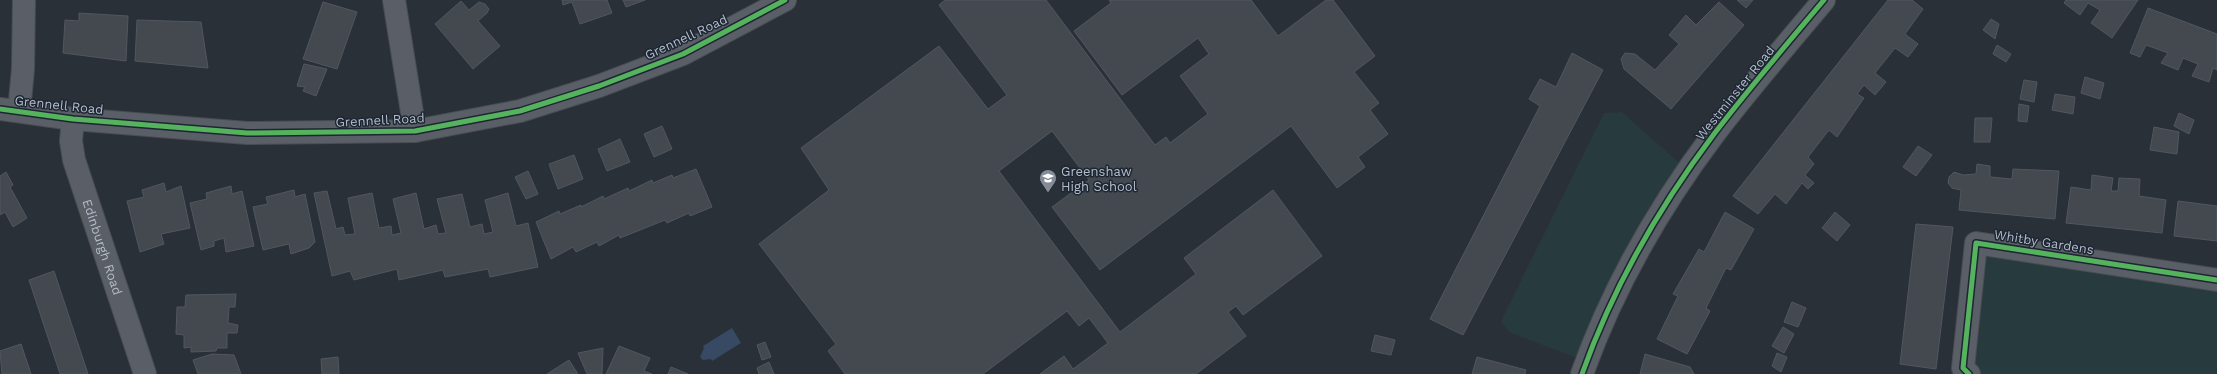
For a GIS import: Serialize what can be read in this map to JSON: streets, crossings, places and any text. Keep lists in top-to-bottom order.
{
  "streets": {
    "street": [
      "Grennell Road",
      "Westminster Road",
      "Whitby Gardens",
      "Edinburgh Road"
    ]
  },
  "crossings": [
    ["Grennell Road", "Edinburgh Road"]
  ],
  "places": {
    "school or university": ["Greenshaw High School"]
  }
}
